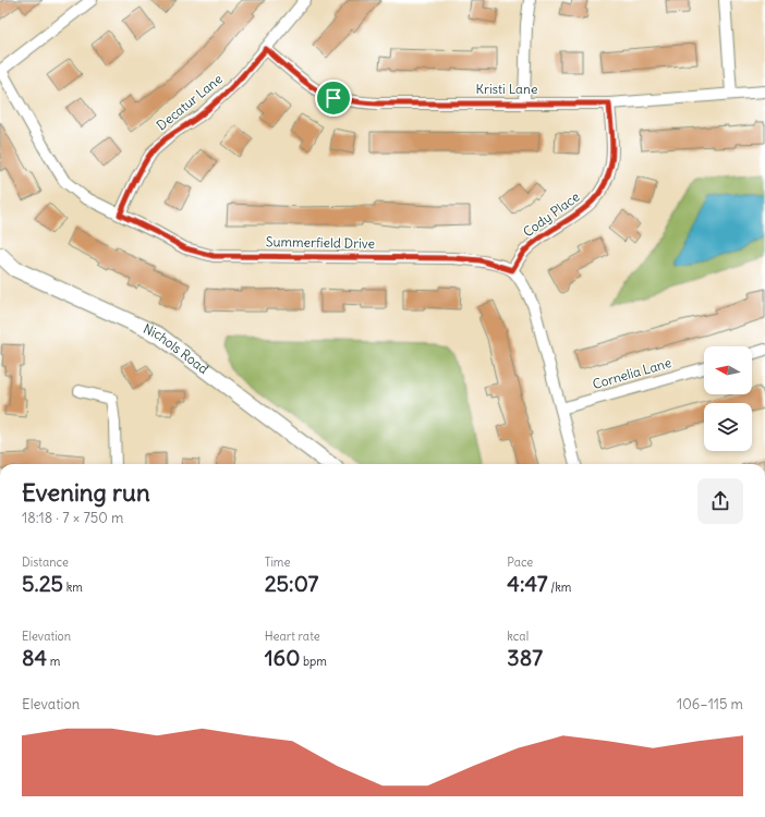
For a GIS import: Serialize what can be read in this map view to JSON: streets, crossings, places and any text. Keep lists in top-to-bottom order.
{
  "streets": {
    "street": [
      "Kristi Lane",
      "Decatur Lane",
      "Cody Place",
      "Summerfield Drive",
      "Nichols Road",
      "Cornelia Lane"
    ]
  },
  "crossings": [
    ["Kristi Lane", "Decatur Lane"],
    ["Kristi Lane", "Cody Place"],
    ["Decatur Lane", "Summerfield Drive"],
    ["Cody Place", "Summerfield Drive"]
  ],
  "north": "left",
  "page": {
    "heading": ["Evening run", "18:18 · 7 × 750 m"],
    "stats": [
      ["Distance", "5.25 km"],
      ["Time", "25:07"],
      ["Pace", "4:47 /km"],
      ["Elevation", "84 m"],
      ["Heart rate", "160 bpm"],
      ["kcal", "387"]
    ],
    "chart": ["Elevation", "106–115 m"]
  }
}
